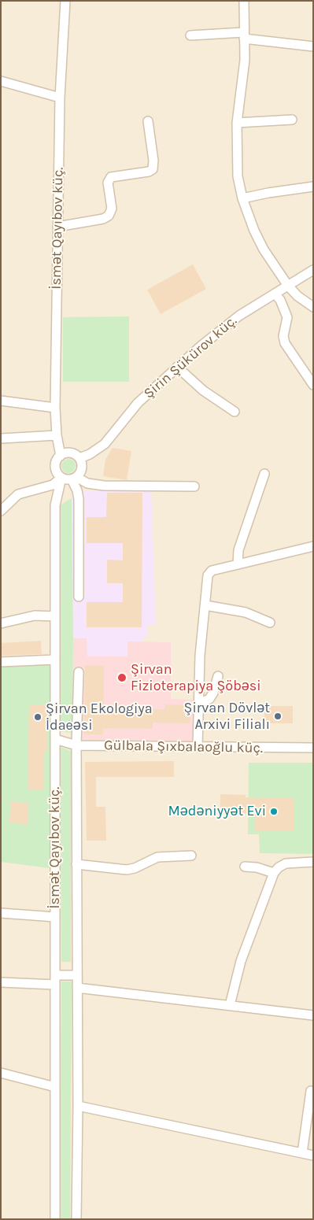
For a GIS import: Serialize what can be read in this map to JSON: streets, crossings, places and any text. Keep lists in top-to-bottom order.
{
  "streets": {
    "street": ["İsmət Qayıbov küç.", "Şirin Şükürov küç.", "Gülbala Şıxbalaoğlu küç."]
  },
  "crossings": [
    ["İsmət Qayıbov küç.", "Şirin Şükürov küç."],
    ["İsmət Qayıbov küç.", "Gülbala Şıxbalaoğlu küç."]
  ],
  "places": [
    "Şirvan Fizioterapiya Şöbəsi",
    "Şirvan Dövlət Arxivi Filialı",
    "Şirvan Ekologiya İdaeəsi",
    "Mədəniyyət Evi"
  ]
}
